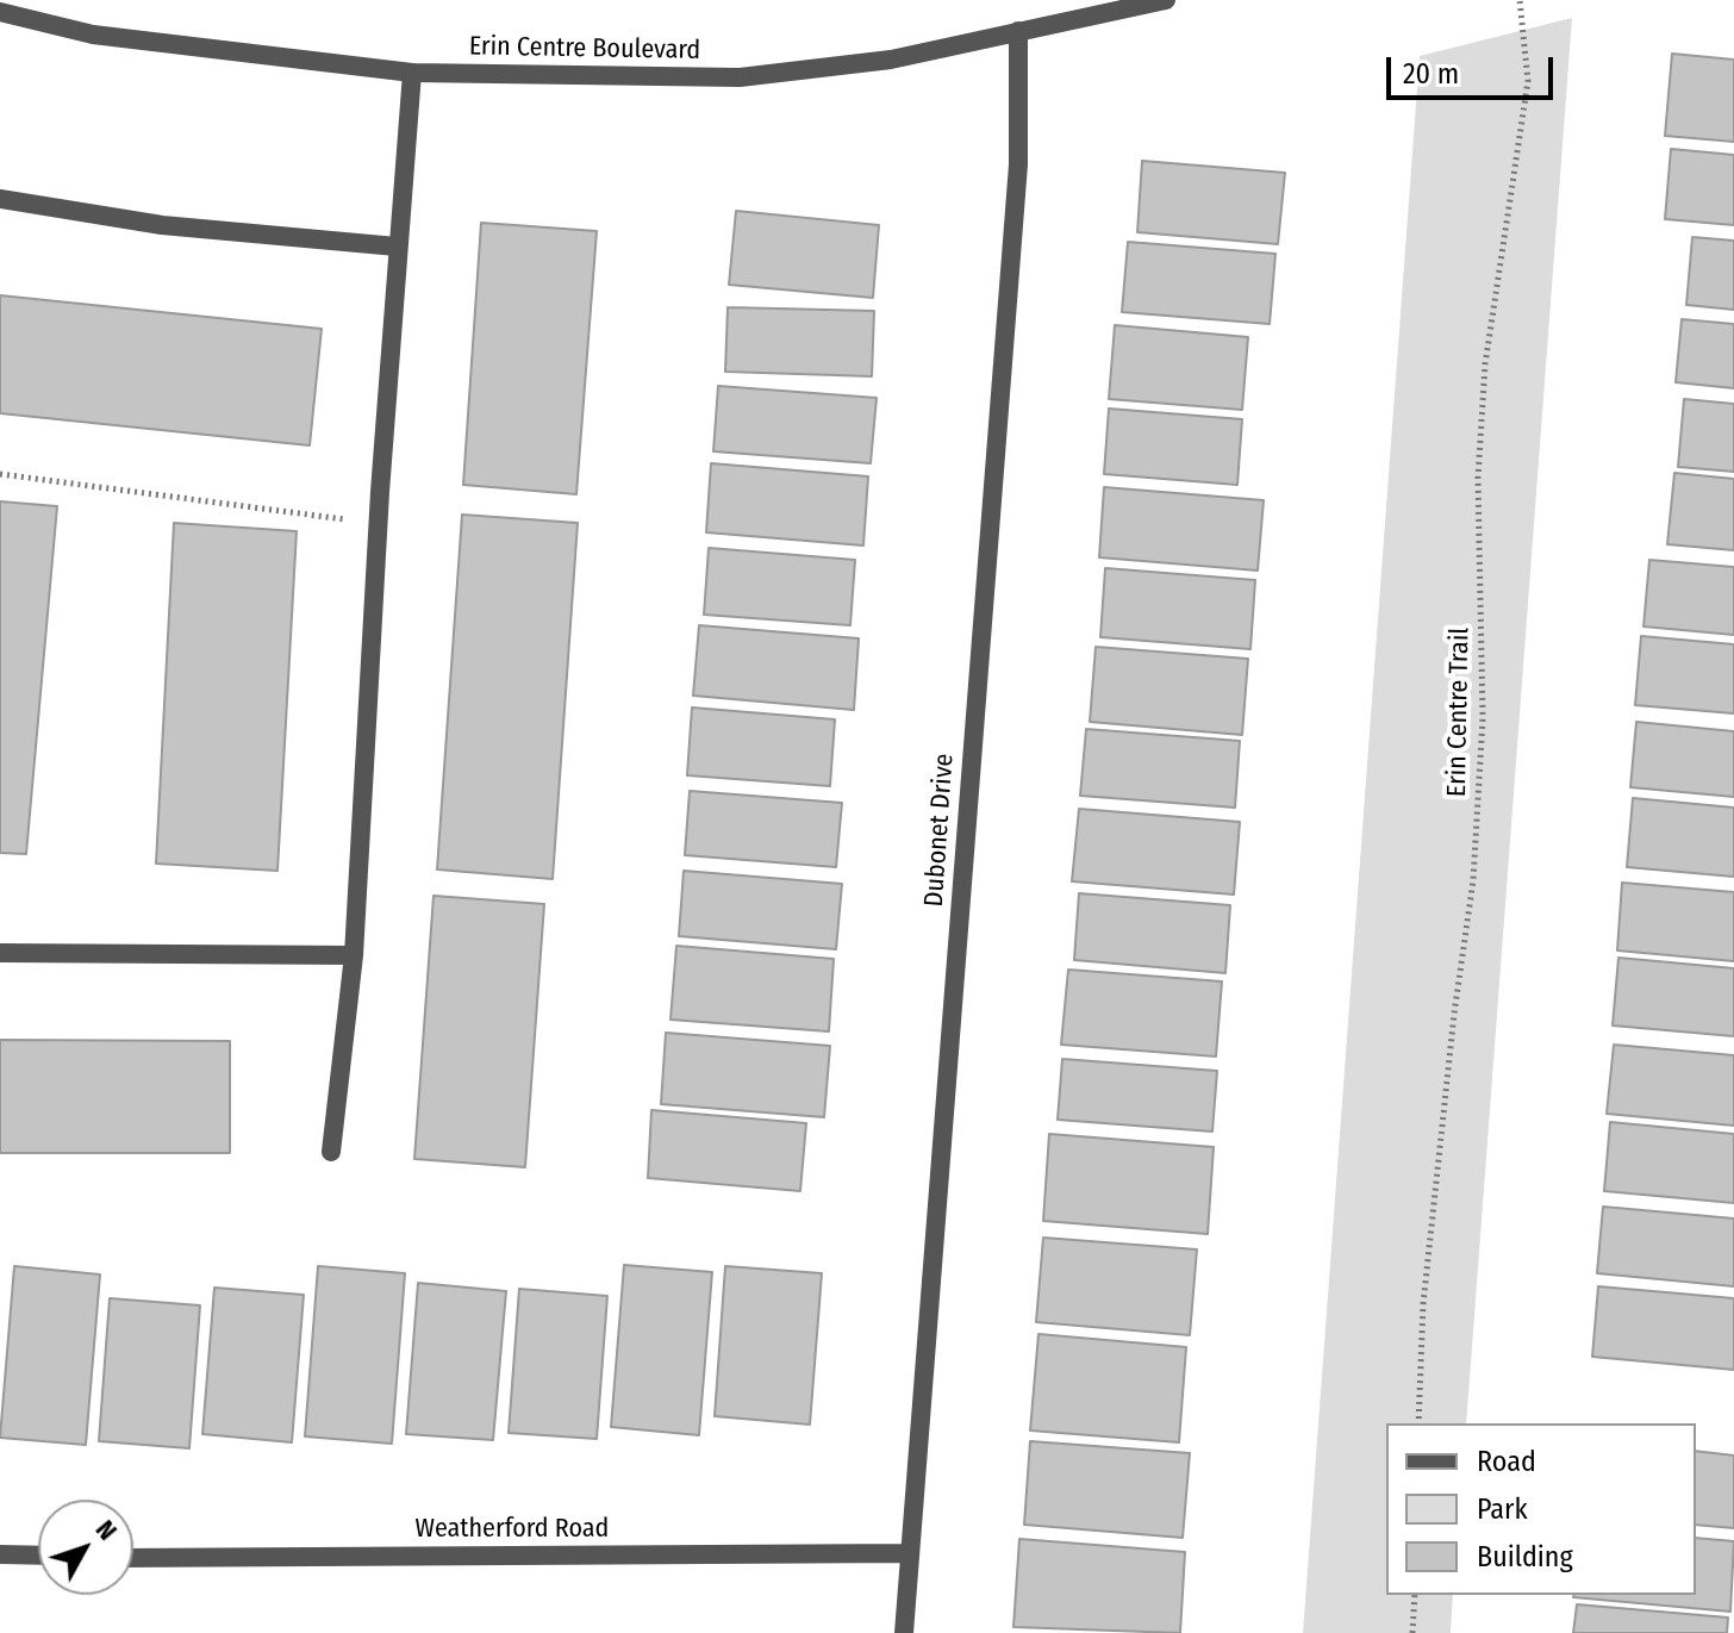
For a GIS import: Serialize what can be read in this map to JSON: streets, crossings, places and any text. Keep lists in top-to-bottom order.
{
  "streets": {
    "street": ["Erin Centre Boulevard", "Dubonet Drive", "Weatherford Road"],
    "path": ["Erin Centre Trail"]
  },
  "crossings": [
    ["Erin Centre Boulevard", "Dubonet Drive"],
    ["Dubonet Drive", "Weatherford Road"]
  ],
  "legend": ["Road", "Park", "Building"],
  "scale_bar": "20 m",
  "north": "top right"
}
